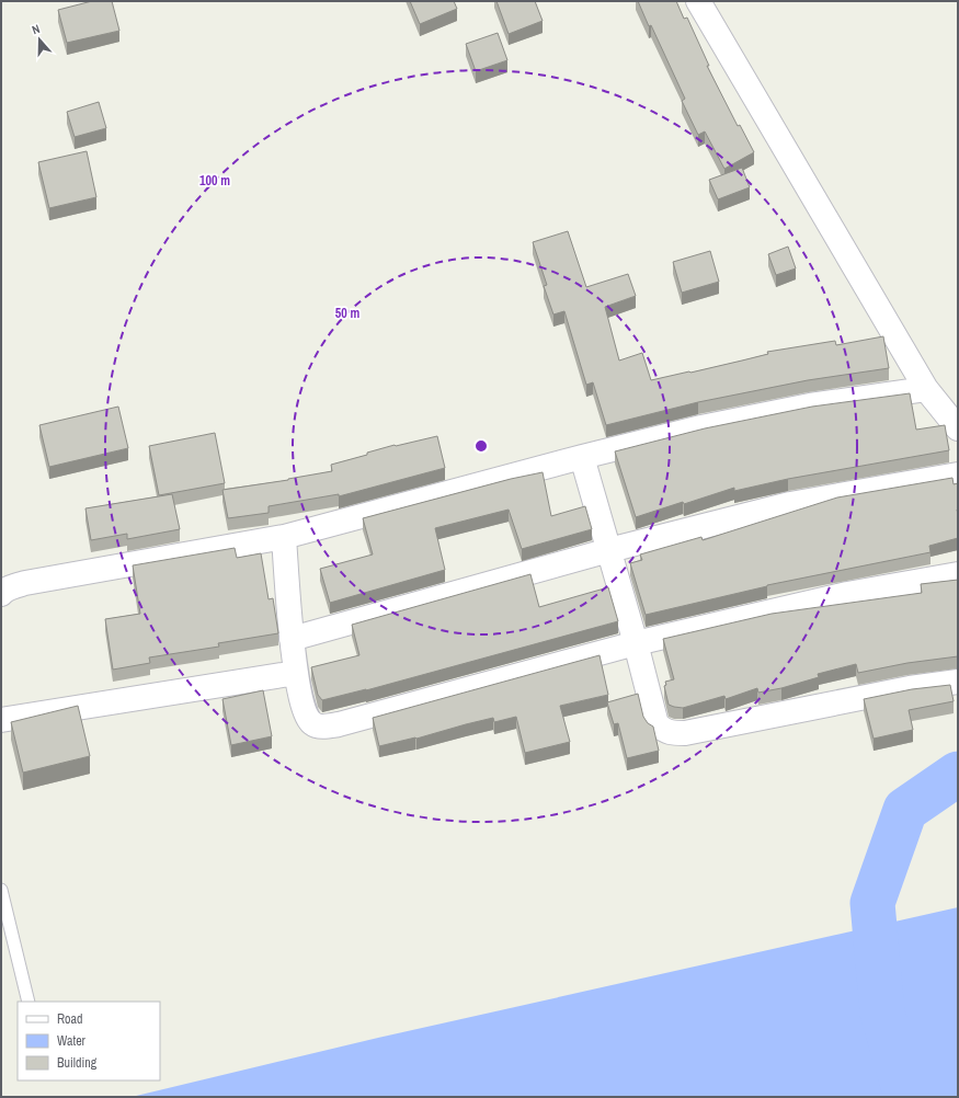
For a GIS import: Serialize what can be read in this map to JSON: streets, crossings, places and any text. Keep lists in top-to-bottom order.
{
  "legend": ["Road", "Water", "Building"],
  "north": "top",
  "rings": ["100 m", "50 m"]
}
